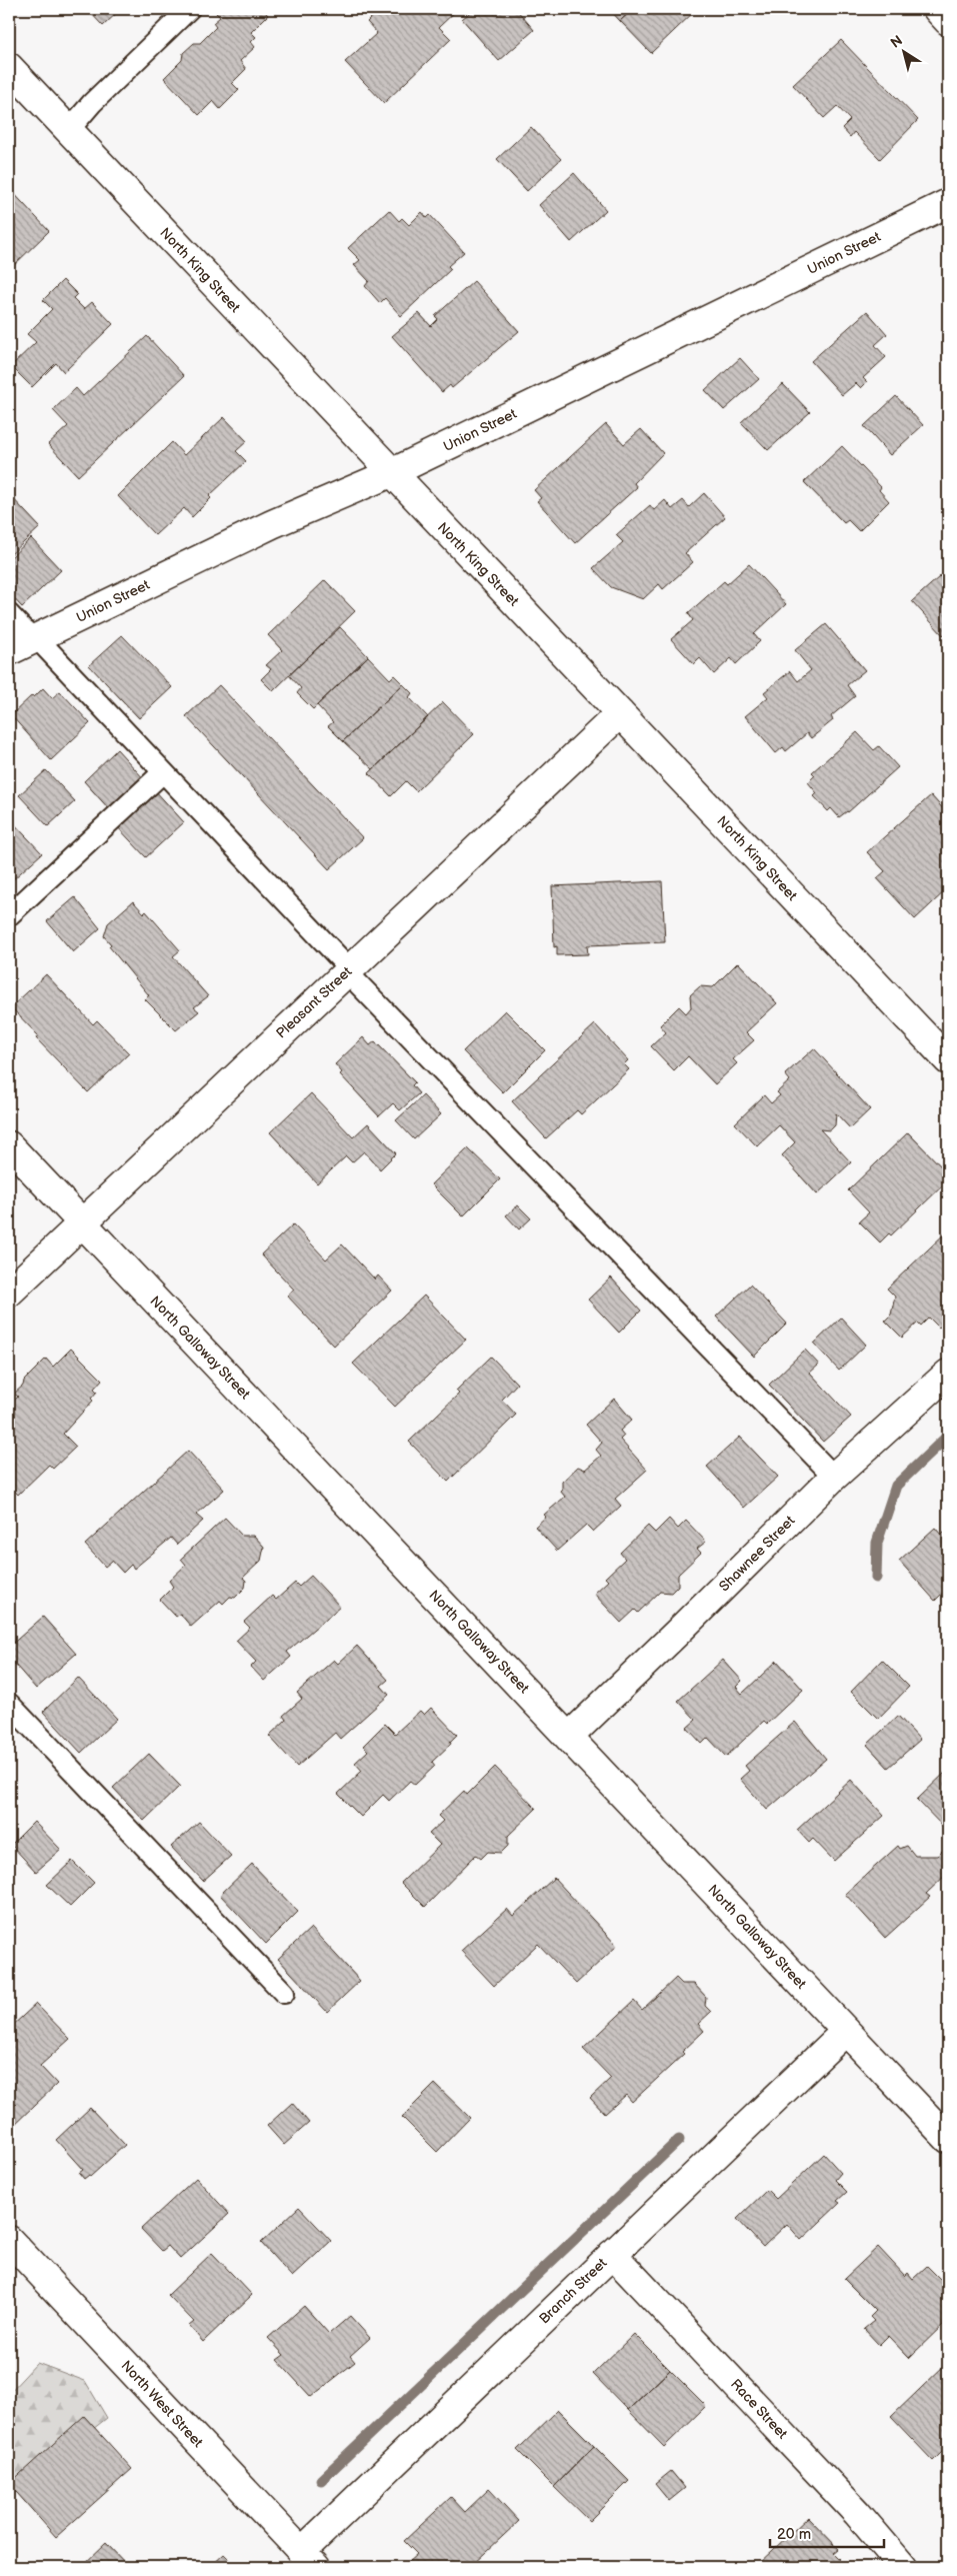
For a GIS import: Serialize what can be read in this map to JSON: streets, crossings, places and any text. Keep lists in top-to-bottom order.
{
  "streets": {
    "main road": [
      "Union Street",
      "North King Street",
      "Pleasant Street",
      "North Galloway Street",
      "Shawnee Street",
      "Branch Street",
      "North West Street",
      "Race Street"
    ]
  },
  "crossings": [
    ["Union Street", "North King Street"],
    ["North King Street", "Pleasant Street"],
    ["Pleasant Street", "North Galloway Street"],
    ["North Galloway Street", "Shawnee Street"],
    ["North Galloway Street", "Branch Street"],
    ["Branch Street", "North West Street"],
    ["Branch Street", "Race Street"]
  ],
  "scale_bar": "20 m",
  "north": "top left"
}
